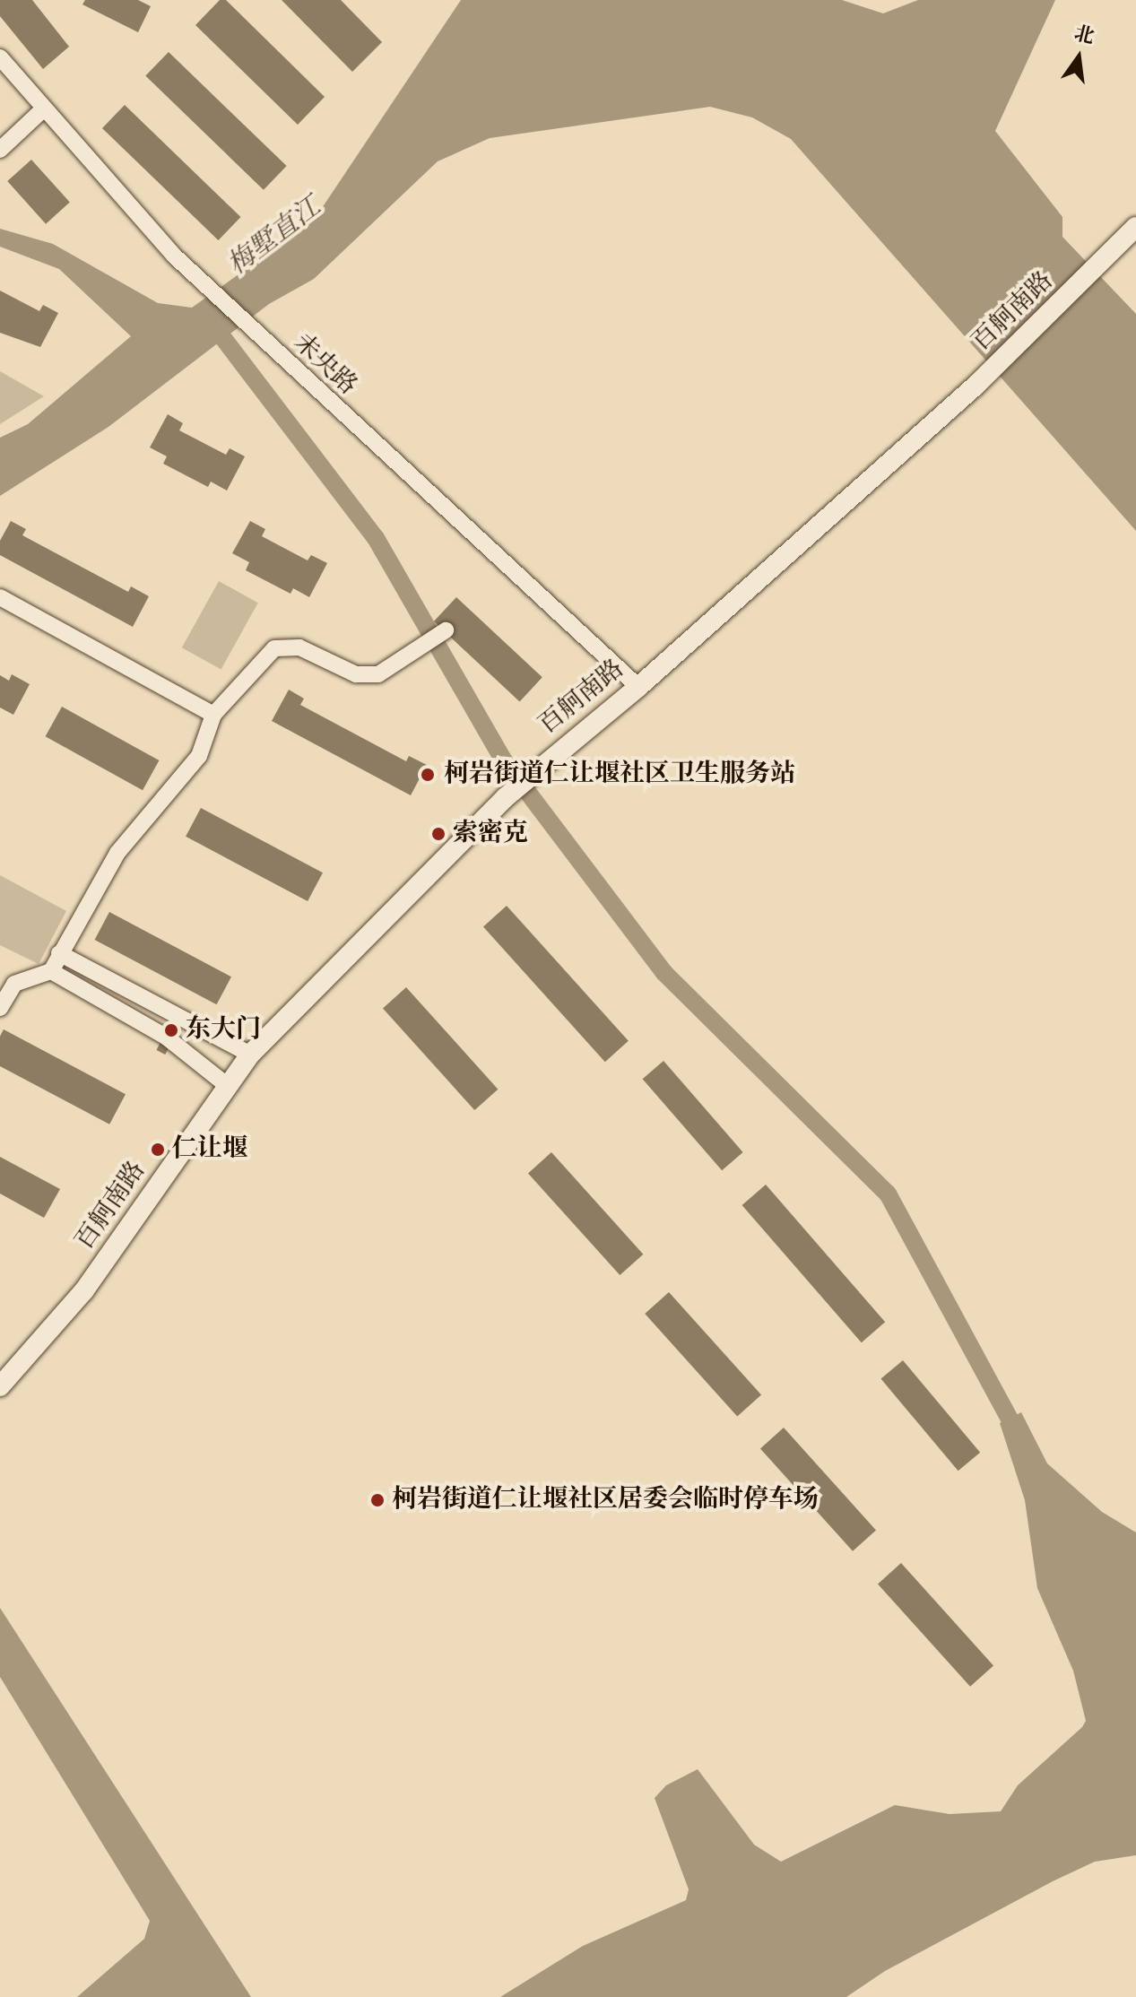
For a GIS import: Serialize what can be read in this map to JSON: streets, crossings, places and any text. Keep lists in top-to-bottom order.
{
  "streets": {
    "street": ["百舸南路", "未央路"]
  },
  "crossings": [
    ["百舸南路", "未央路"]
  ],
  "water": ["梅墅直江"],
  "places": [
    "柯岩街道仁让堰社区卫生服务站",
    "索密克",
    "东大门",
    "仁让堰",
    "柯岩街道仁让堰社区居委会临时停车场"
  ],
  "north": "top"
}
